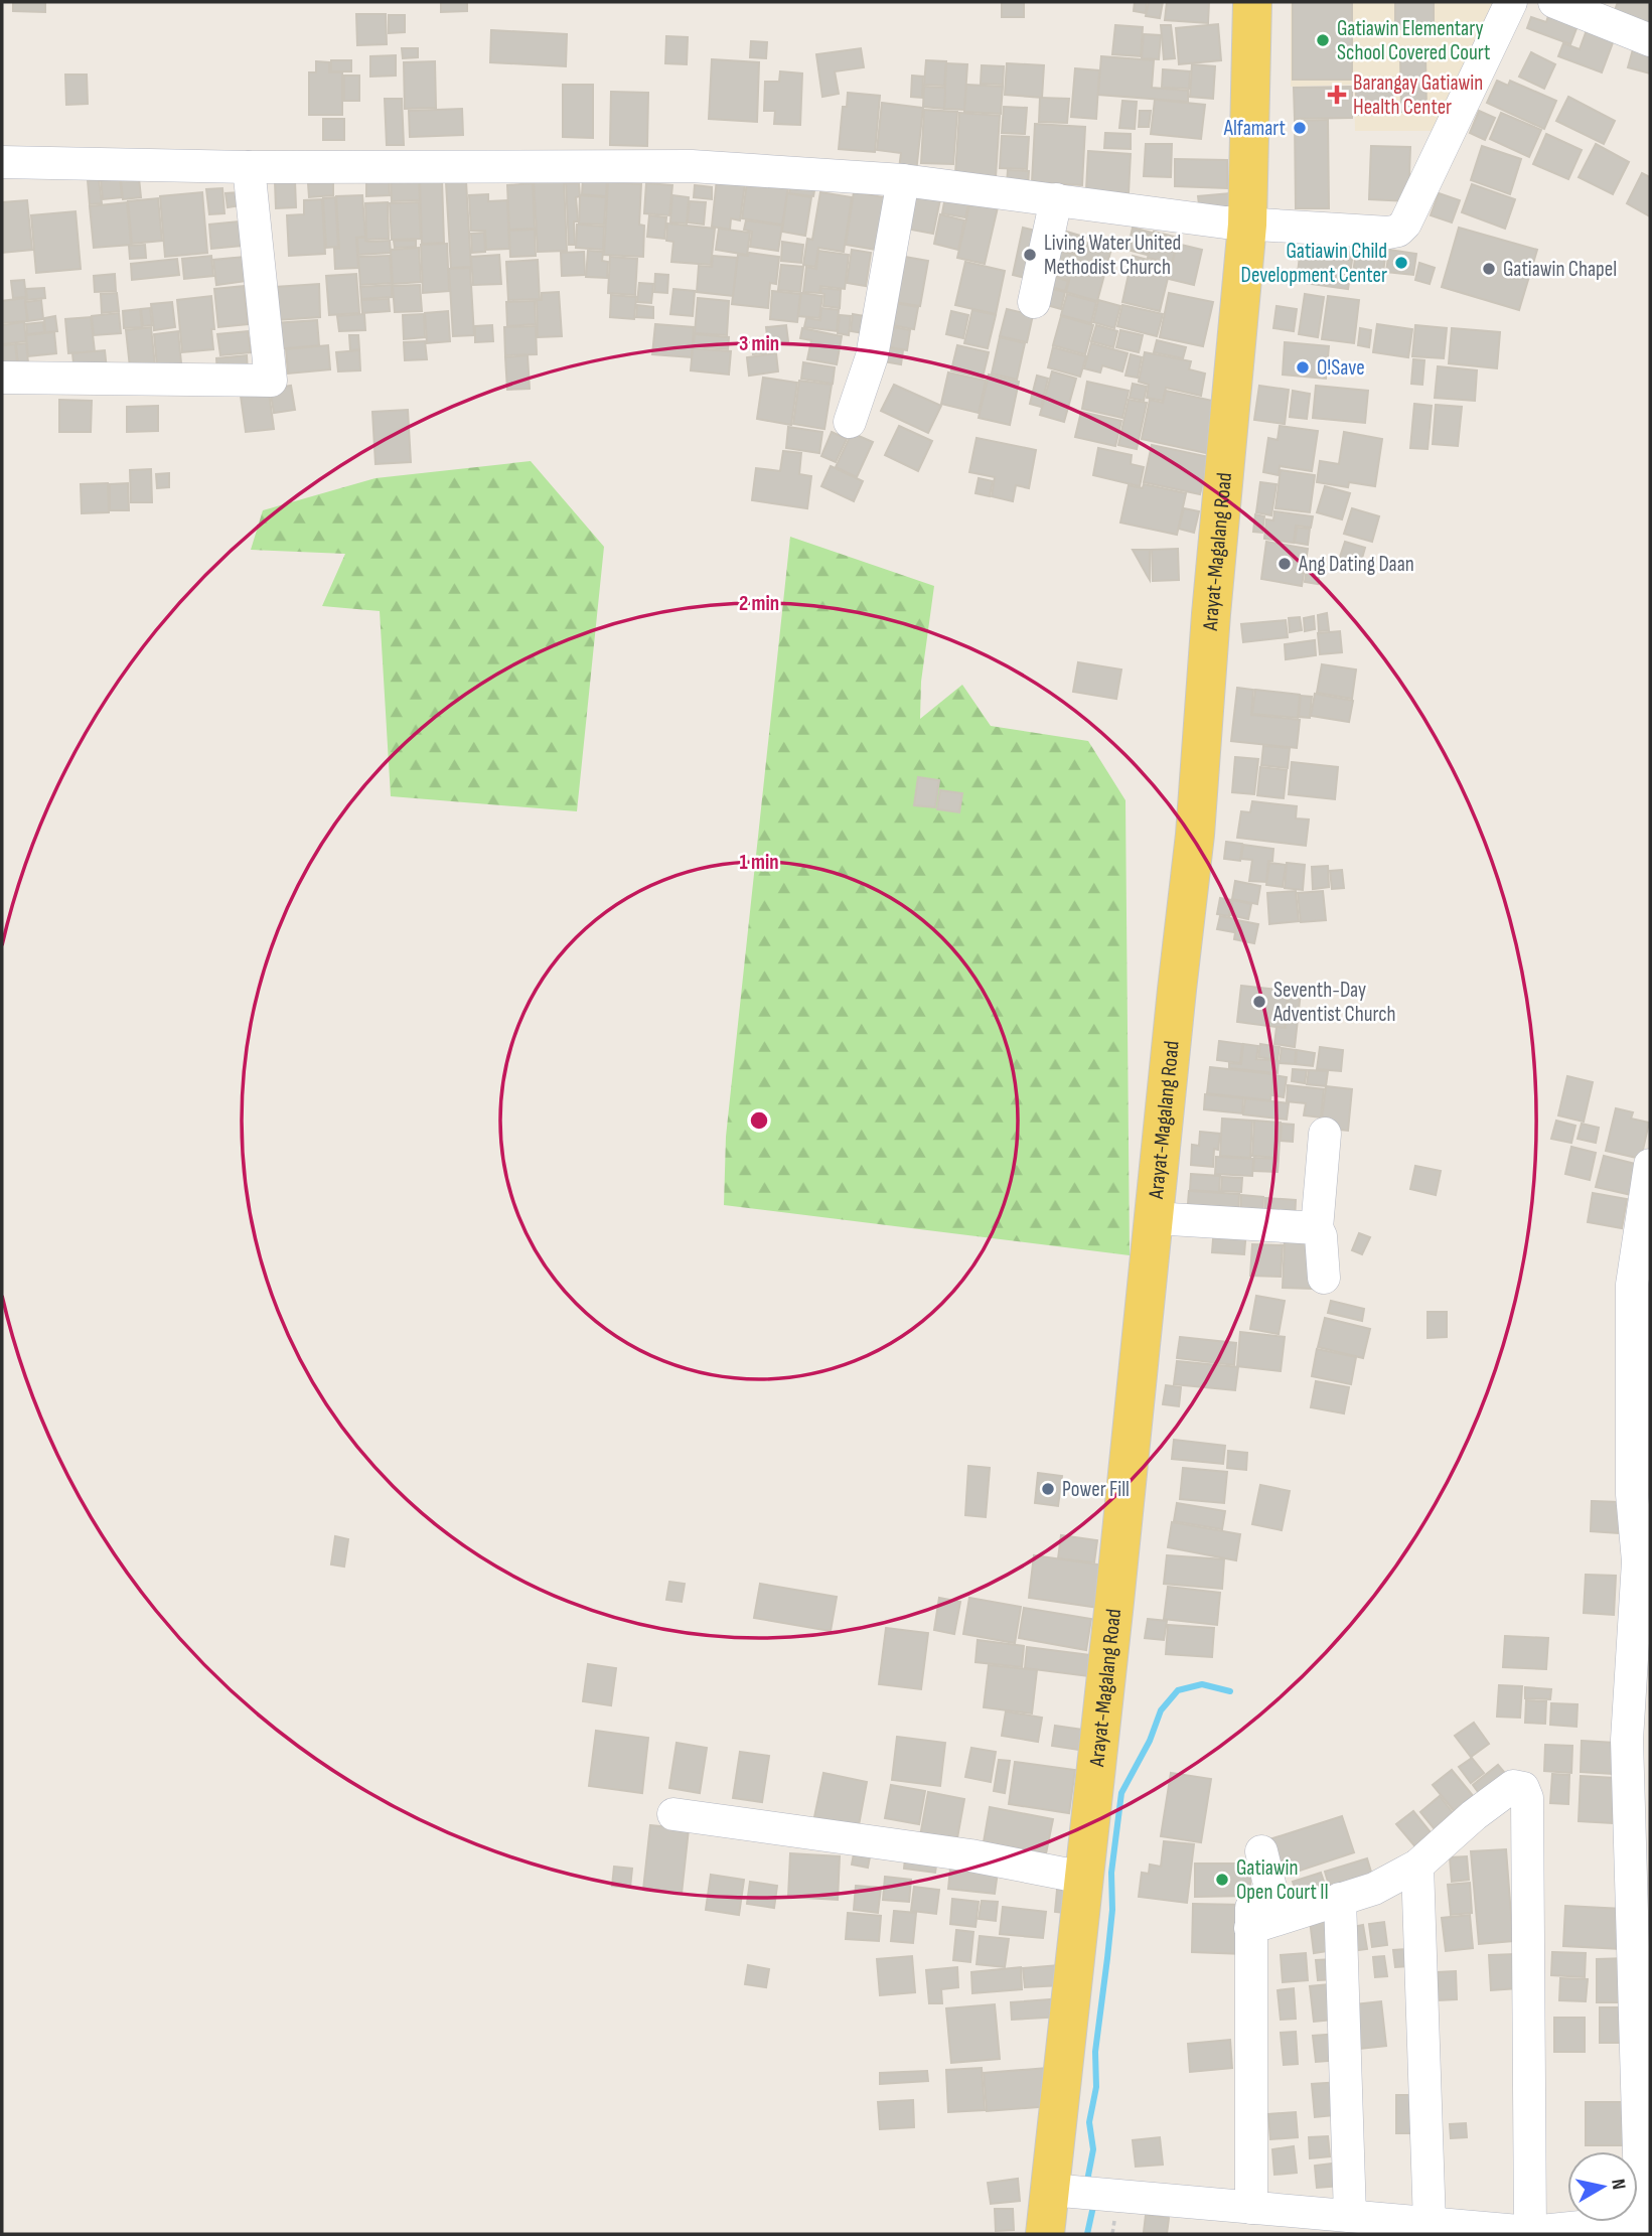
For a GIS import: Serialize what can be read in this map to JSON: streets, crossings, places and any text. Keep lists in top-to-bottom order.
{
  "streets": {
    "main road": ["Arayat-Magalang Road"]
  },
  "places": {
    "other": [
      "Gatiawin Elementary School Covered Court",
      "Alfamart",
      "Living Water United Methodist Church",
      "Gatiawin Child Development Center",
      "Gatiawin Chapel",
      "O!Save",
      "Ang Dating Daan",
      "Seventh-Day Adventist Church",
      "Power Fill",
      "Gatiawin Open Court II"
    ],
    "health": ["Barangay Gatiawin Health Center"]
  },
  "north": "right",
  "rings": ["3 min", "2 min", "1 min"]
}
